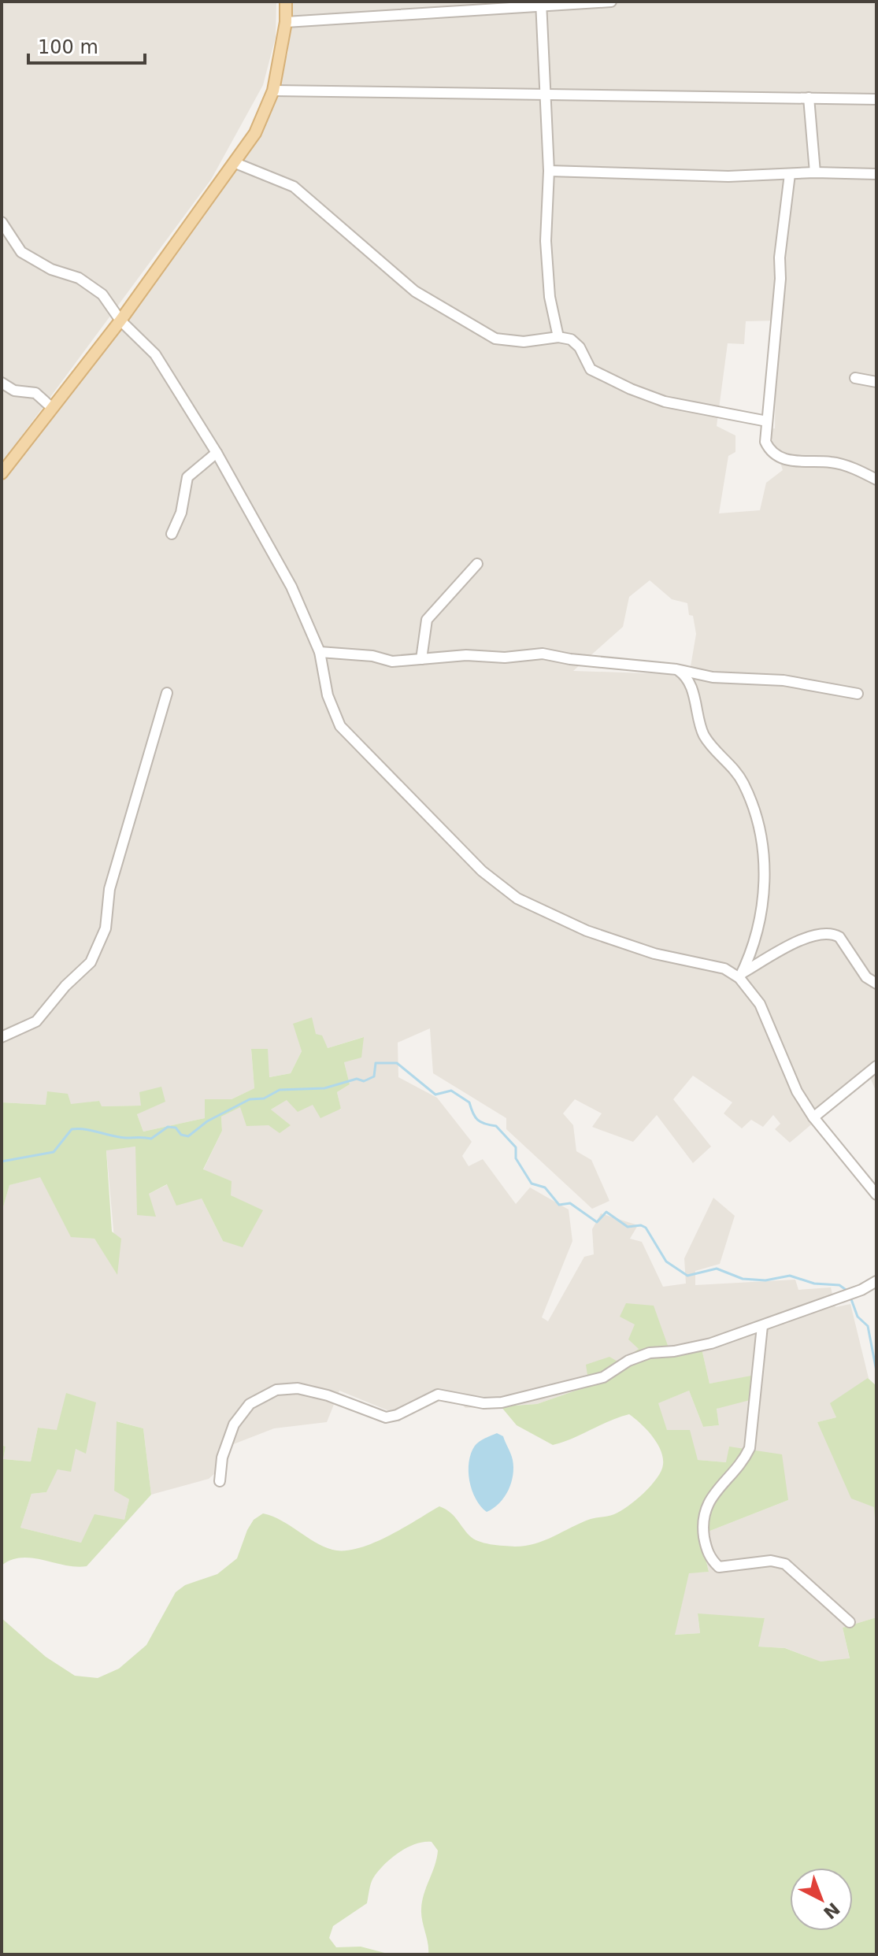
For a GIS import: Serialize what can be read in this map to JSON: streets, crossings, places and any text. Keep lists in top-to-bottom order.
{
  "scale_bar": "100 m",
  "north": "bottom right"
}
